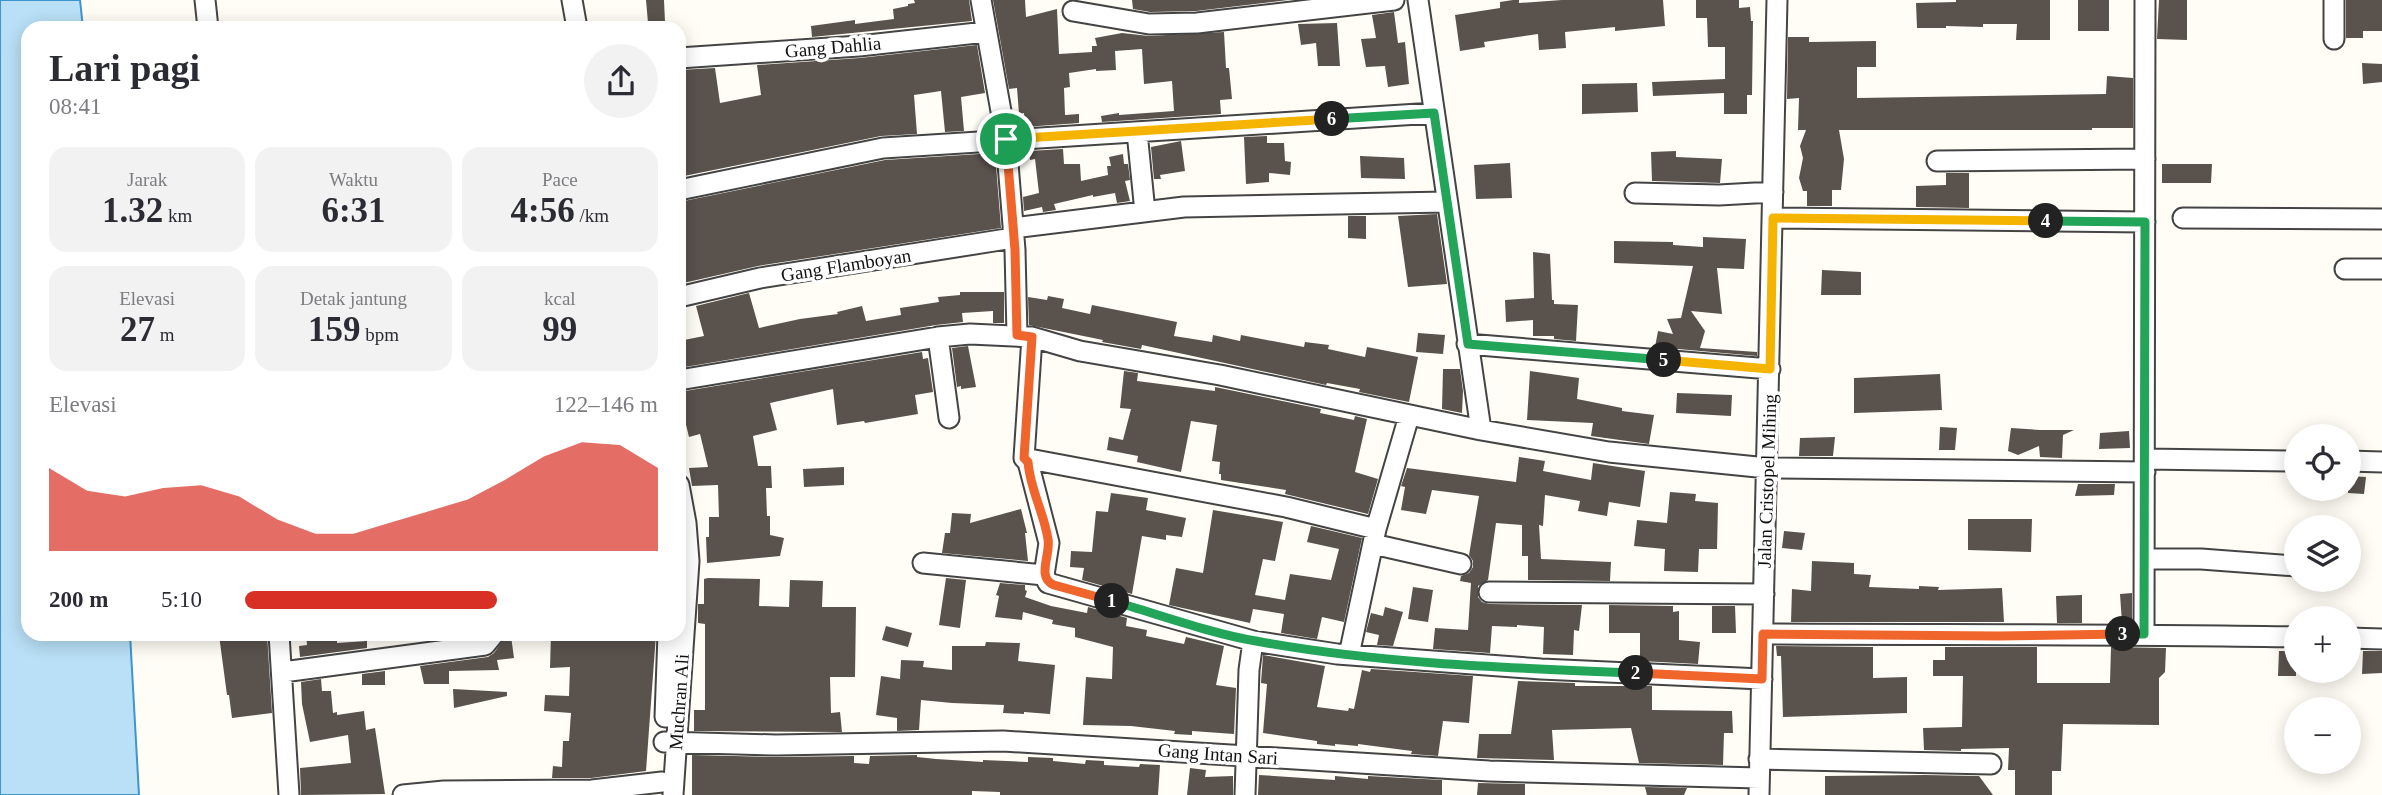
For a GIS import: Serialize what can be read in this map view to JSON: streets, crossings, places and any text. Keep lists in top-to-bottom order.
{
  "streets": {
    "street": [
      "Gang Dahlia",
      "Gang Flamboyan",
      "Jalan Cristopel Mihing",
      "Muchran Ali",
      "Gang Intan Sari"
    ]
  },
  "crossings": [
    ["Jalan Cristopel Mihing", "Gang Intan Sari"],
    ["Muchran Ali", "Gang Intan Sari"]
  ],
  "page": {
    "heading": ["Lari pagi", "08:41"],
    "pins": [
      "6",
      "4",
      "5",
      "1",
      "3",
      "2"
    ],
    "stats": [
      ["Jarak", "1.32 km"],
      ["Waktu", "6:31"],
      ["Pace", "4:56 /km"],
      ["Elevasi", "27 m"],
      ["Detak jantung", "159 bpm"],
      ["kcal", "99"]
    ],
    "chart": ["Elevasi", "122–146 m"],
    "map_buttons": ["+", "−"],
    "list": [
      {
        "name": "200 m",
        "note": "5:10"
      }
    ]
  }
}
